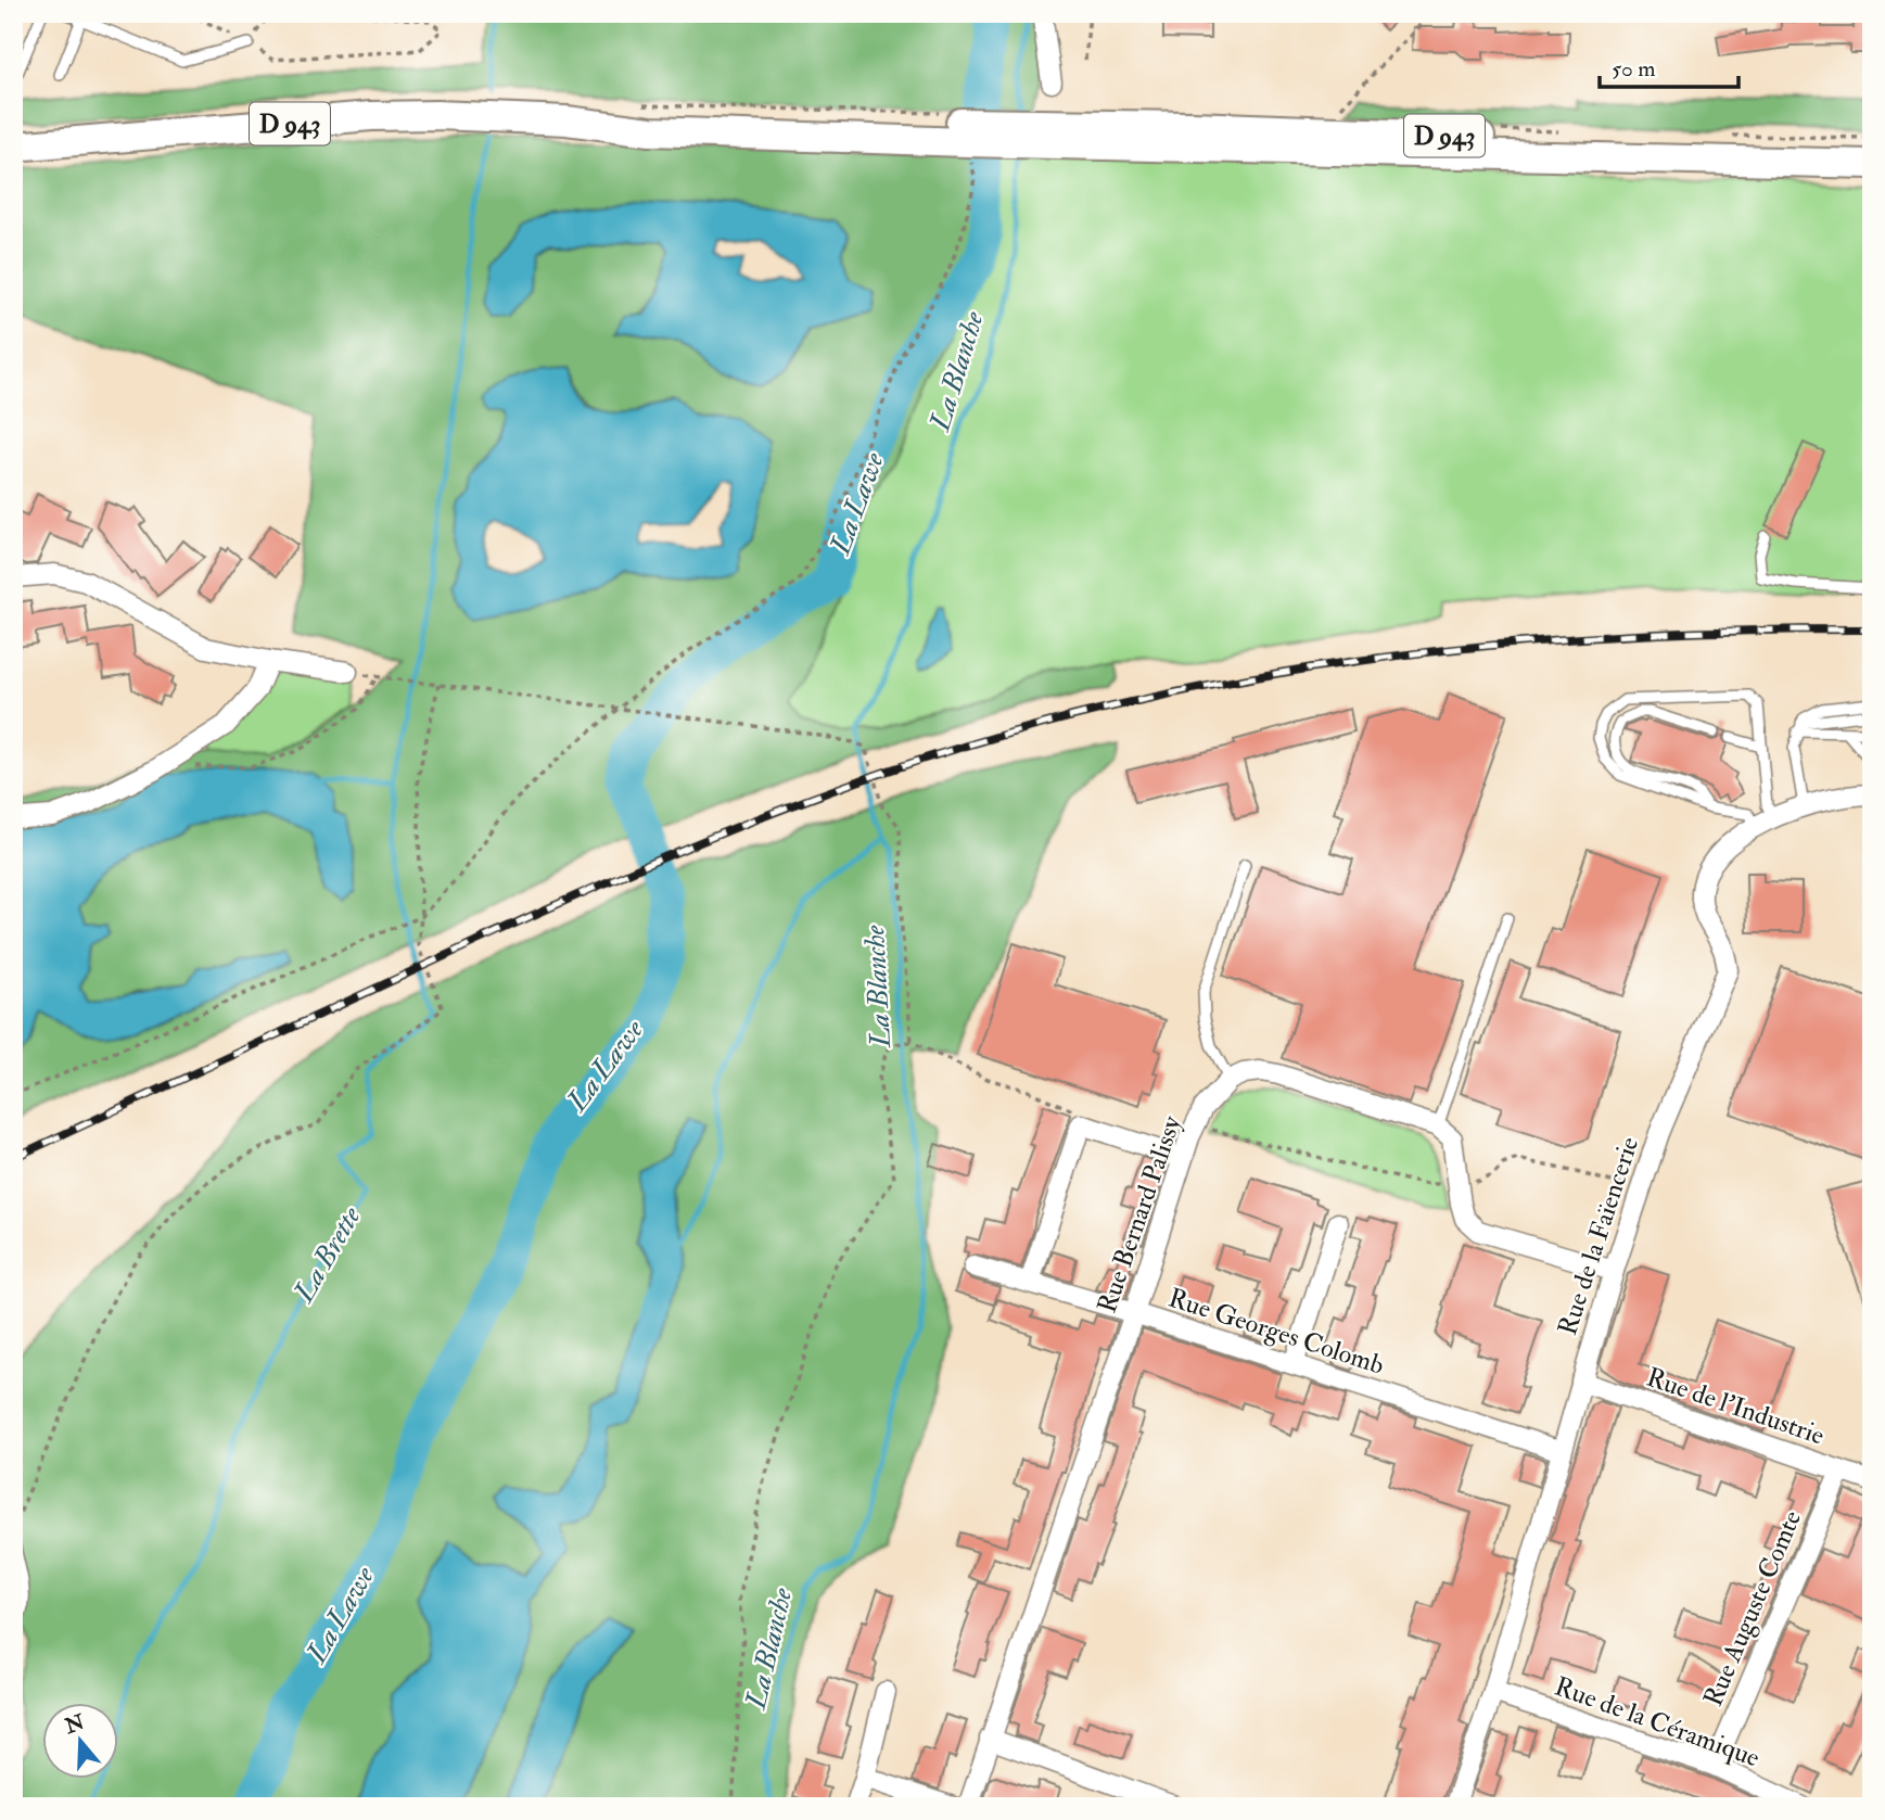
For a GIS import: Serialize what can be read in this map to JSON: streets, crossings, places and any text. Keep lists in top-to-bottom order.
{
  "streets": {
    "main road": ["D 943"],
    "street": [
      "Rue Bernard Palissy",
      "Rue de la Faïencerie",
      "Rue Georges Colomb",
      "Rue de l'Industrie",
      "Rue Auguste Comte",
      "Rue de la Céramique"
    ]
  },
  "crossings": [
    ["Rue Bernard Palissy", "Rue Georges Colomb"],
    ["Rue de la Faïencerie", "Rue Georges Colomb"],
    ["Rue de la Faïencerie", "Rue de l'Industrie"],
    ["Rue de la Faïencerie", "Rue de la Céramique"],
    ["Rue de l'Industrie", "Rue Auguste Comte"],
    ["Rue Auguste Comte", "Rue de la Céramique"]
  ],
  "water": ["La Blanche", "La Lawe", "La Brette"],
  "scale_bar": "50 m",
  "north": "top"
}
